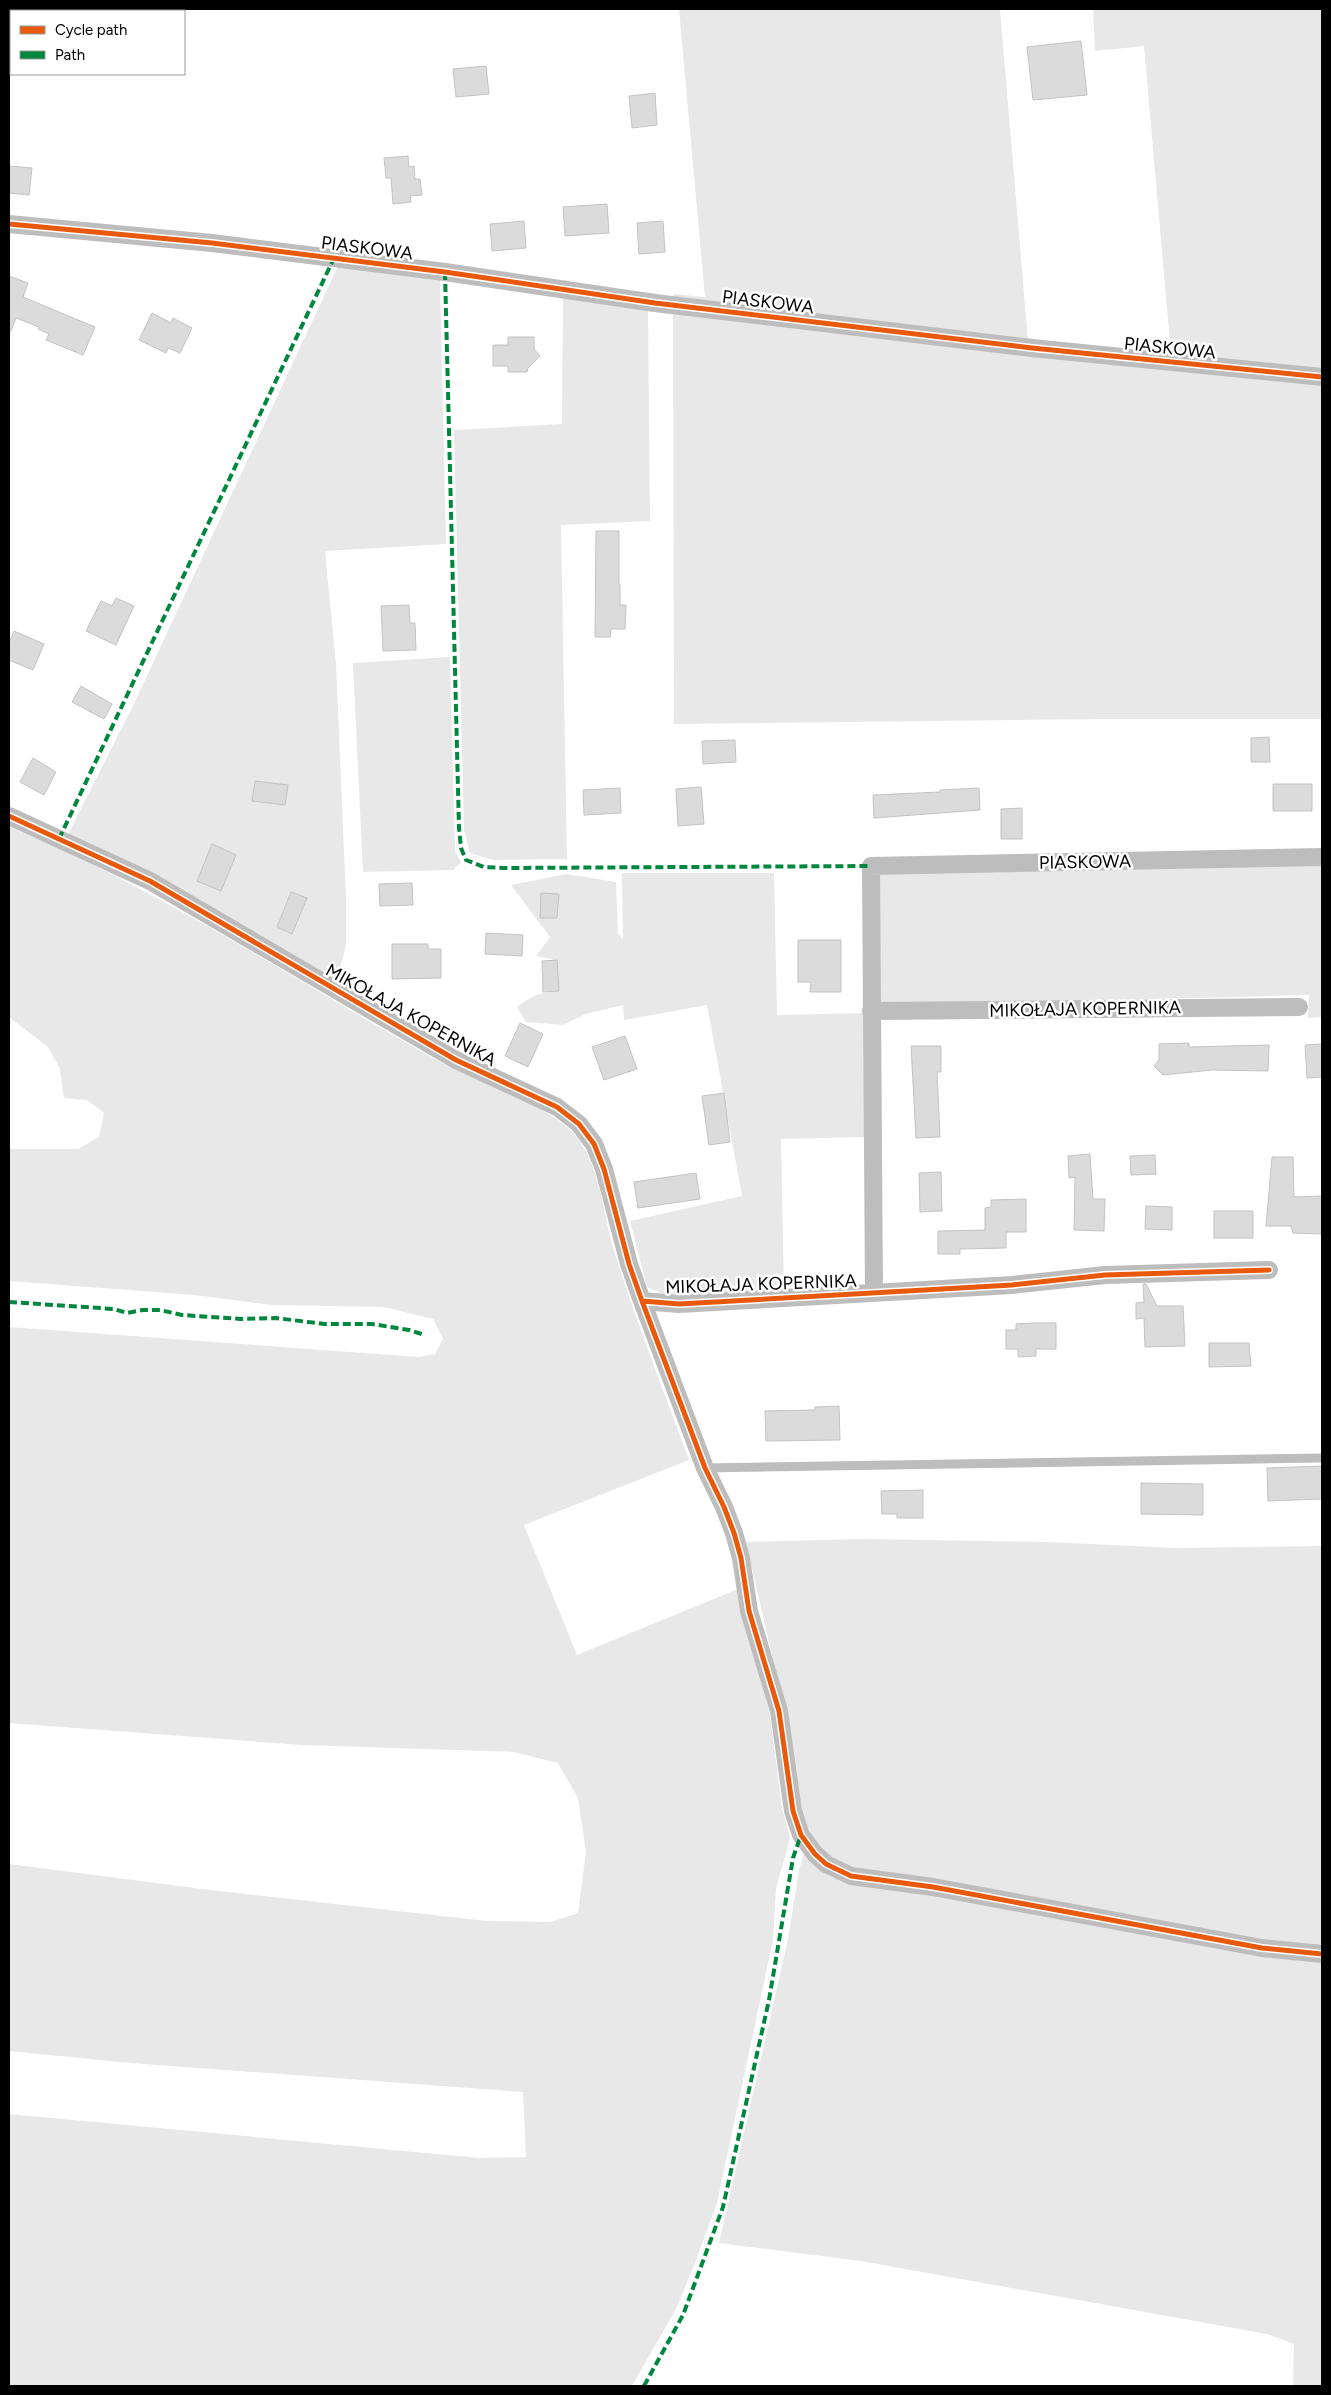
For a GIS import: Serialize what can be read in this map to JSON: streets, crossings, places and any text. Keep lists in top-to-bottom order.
{
  "streets": {
    "street": ["PIASKOWA", "MIKOŁAJA KOPERNIKA"]
  },
  "crossings": [
    ["PIASKOWA", "MIKOŁAJA KOPERNIKA"]
  ],
  "legend": ["Cycle path", "Path"]
}
